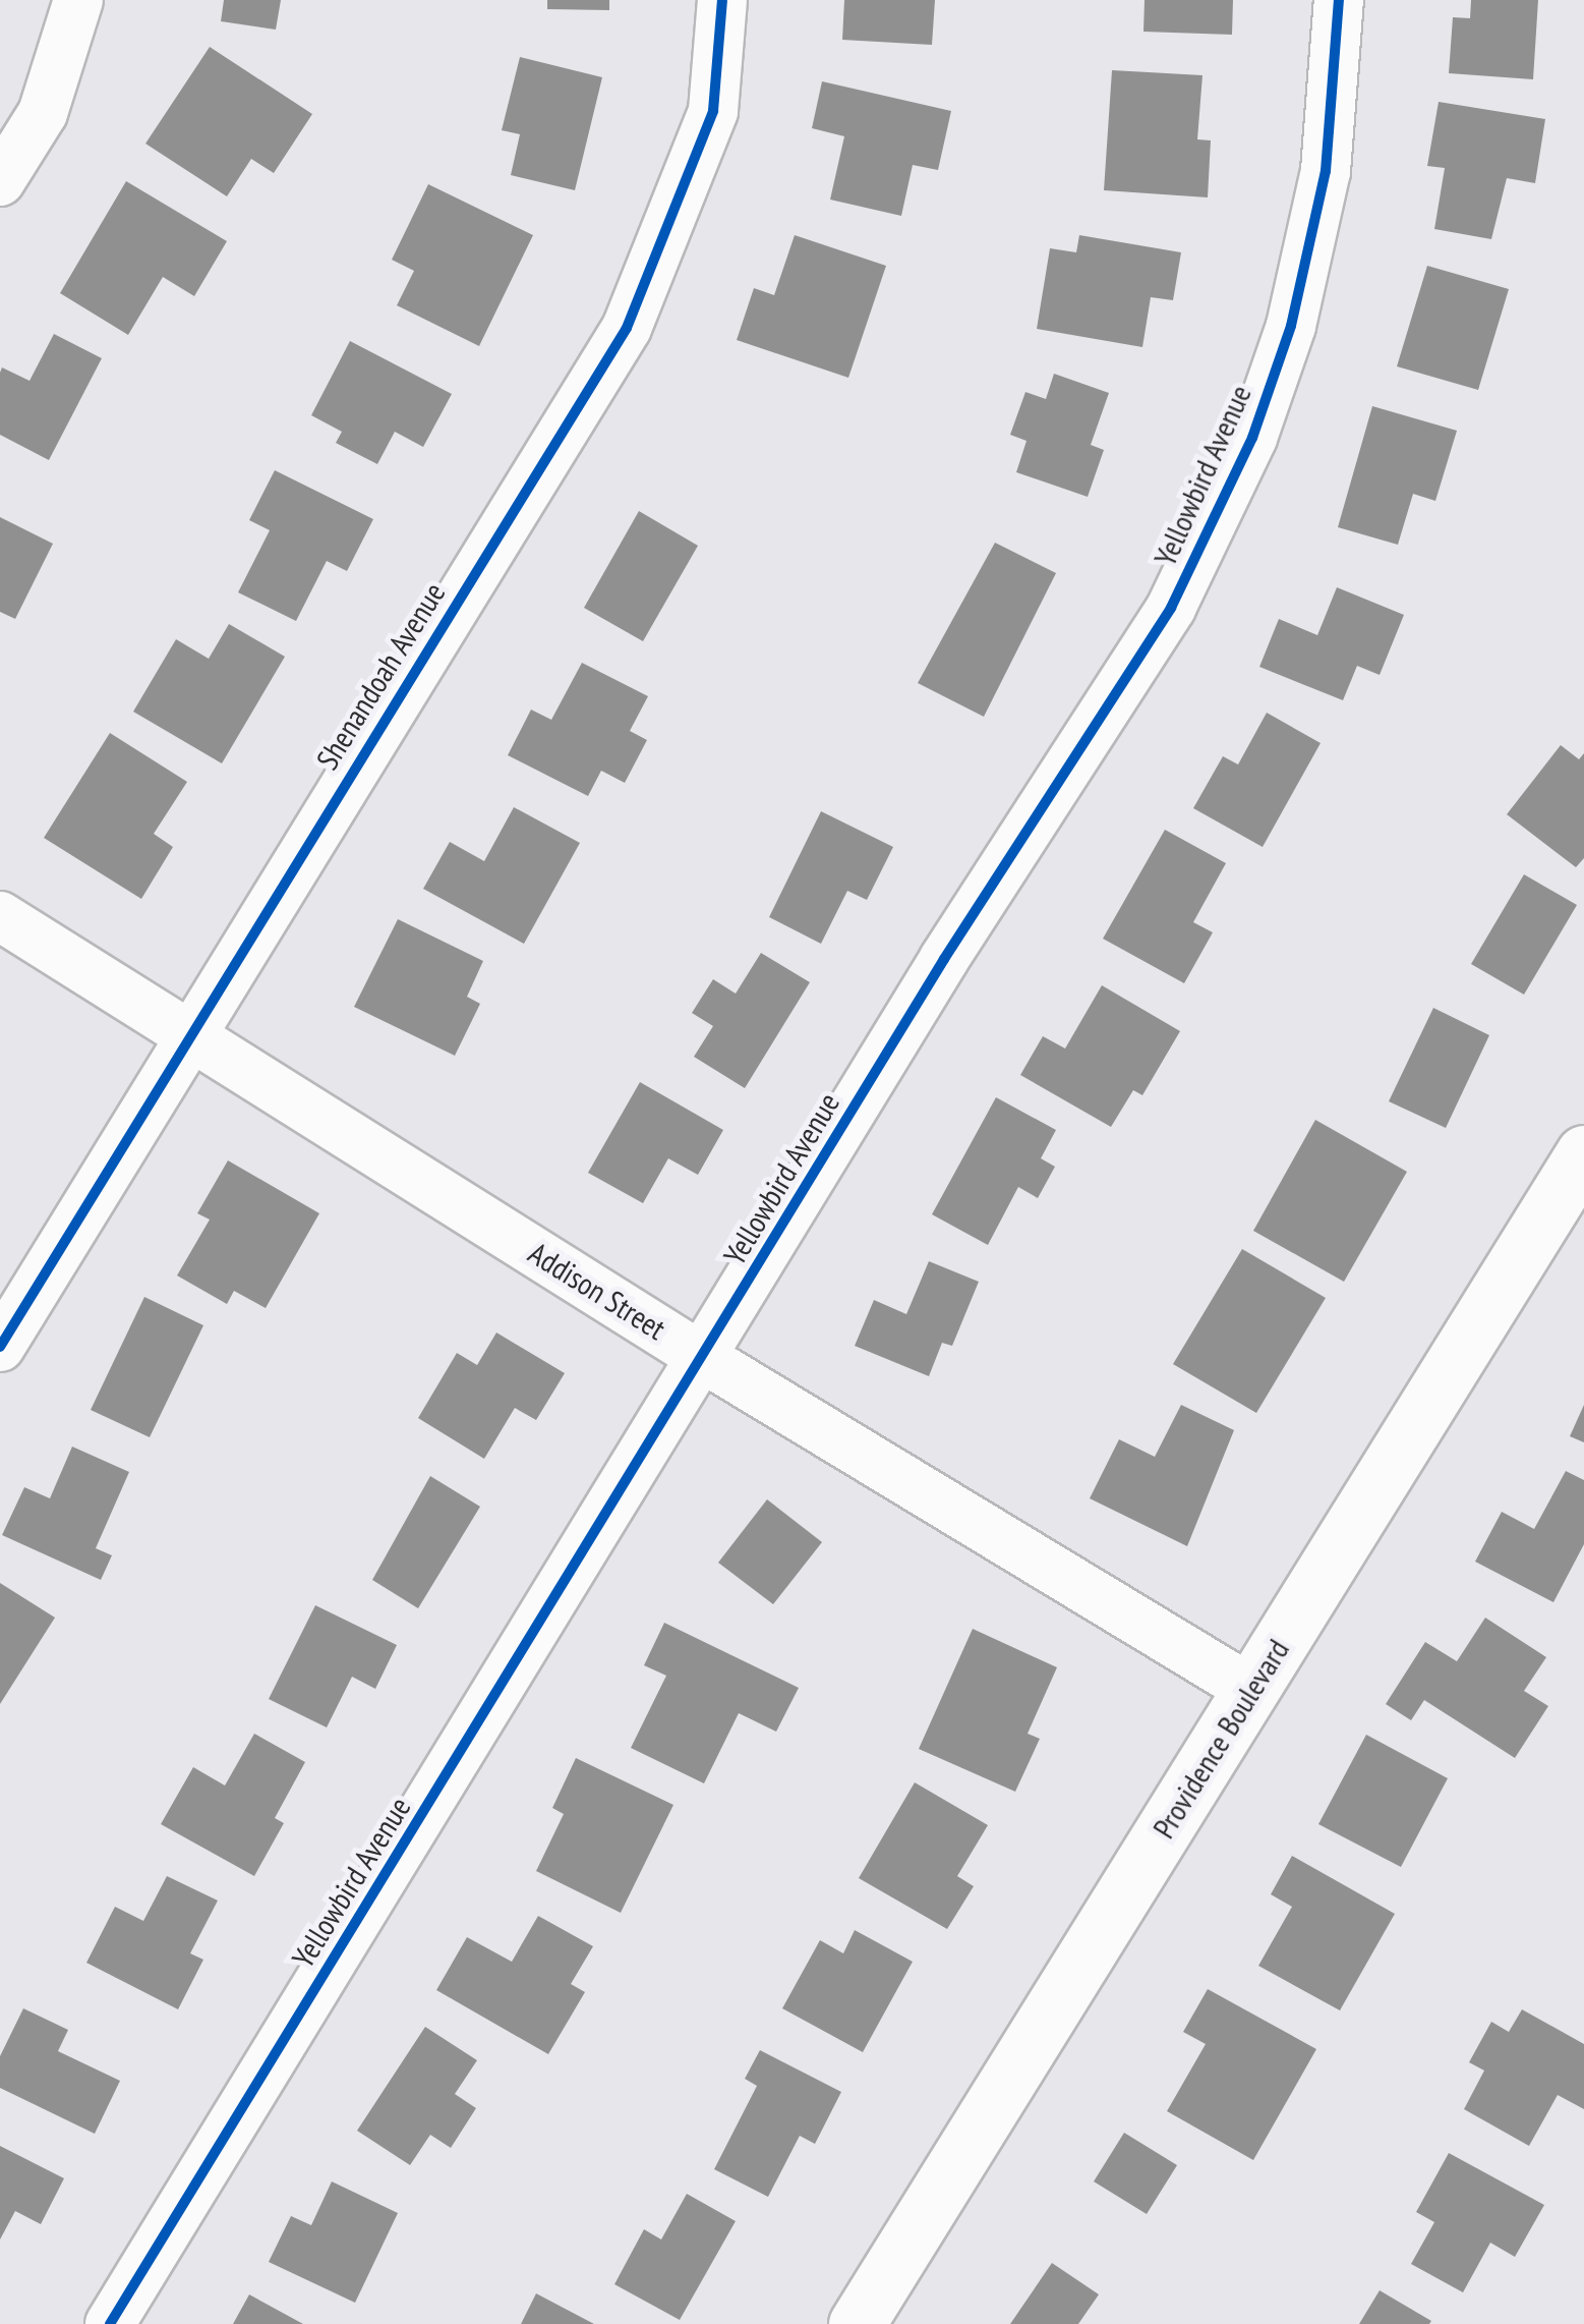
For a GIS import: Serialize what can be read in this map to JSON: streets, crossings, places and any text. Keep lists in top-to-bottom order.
{
  "streets": {
    "main road": ["Providence Boulevard"],
    "street": ["Yellowbird Avenue", "Shenandoah Avenue", "Addison Street"]
  },
  "crossings": [
    ["Yellowbird Avenue", "Addison Street"],
    ["Shenandoah Avenue", "Addison Street"],
    ["Addison Street", "Providence Boulevard"]
  ]
}
